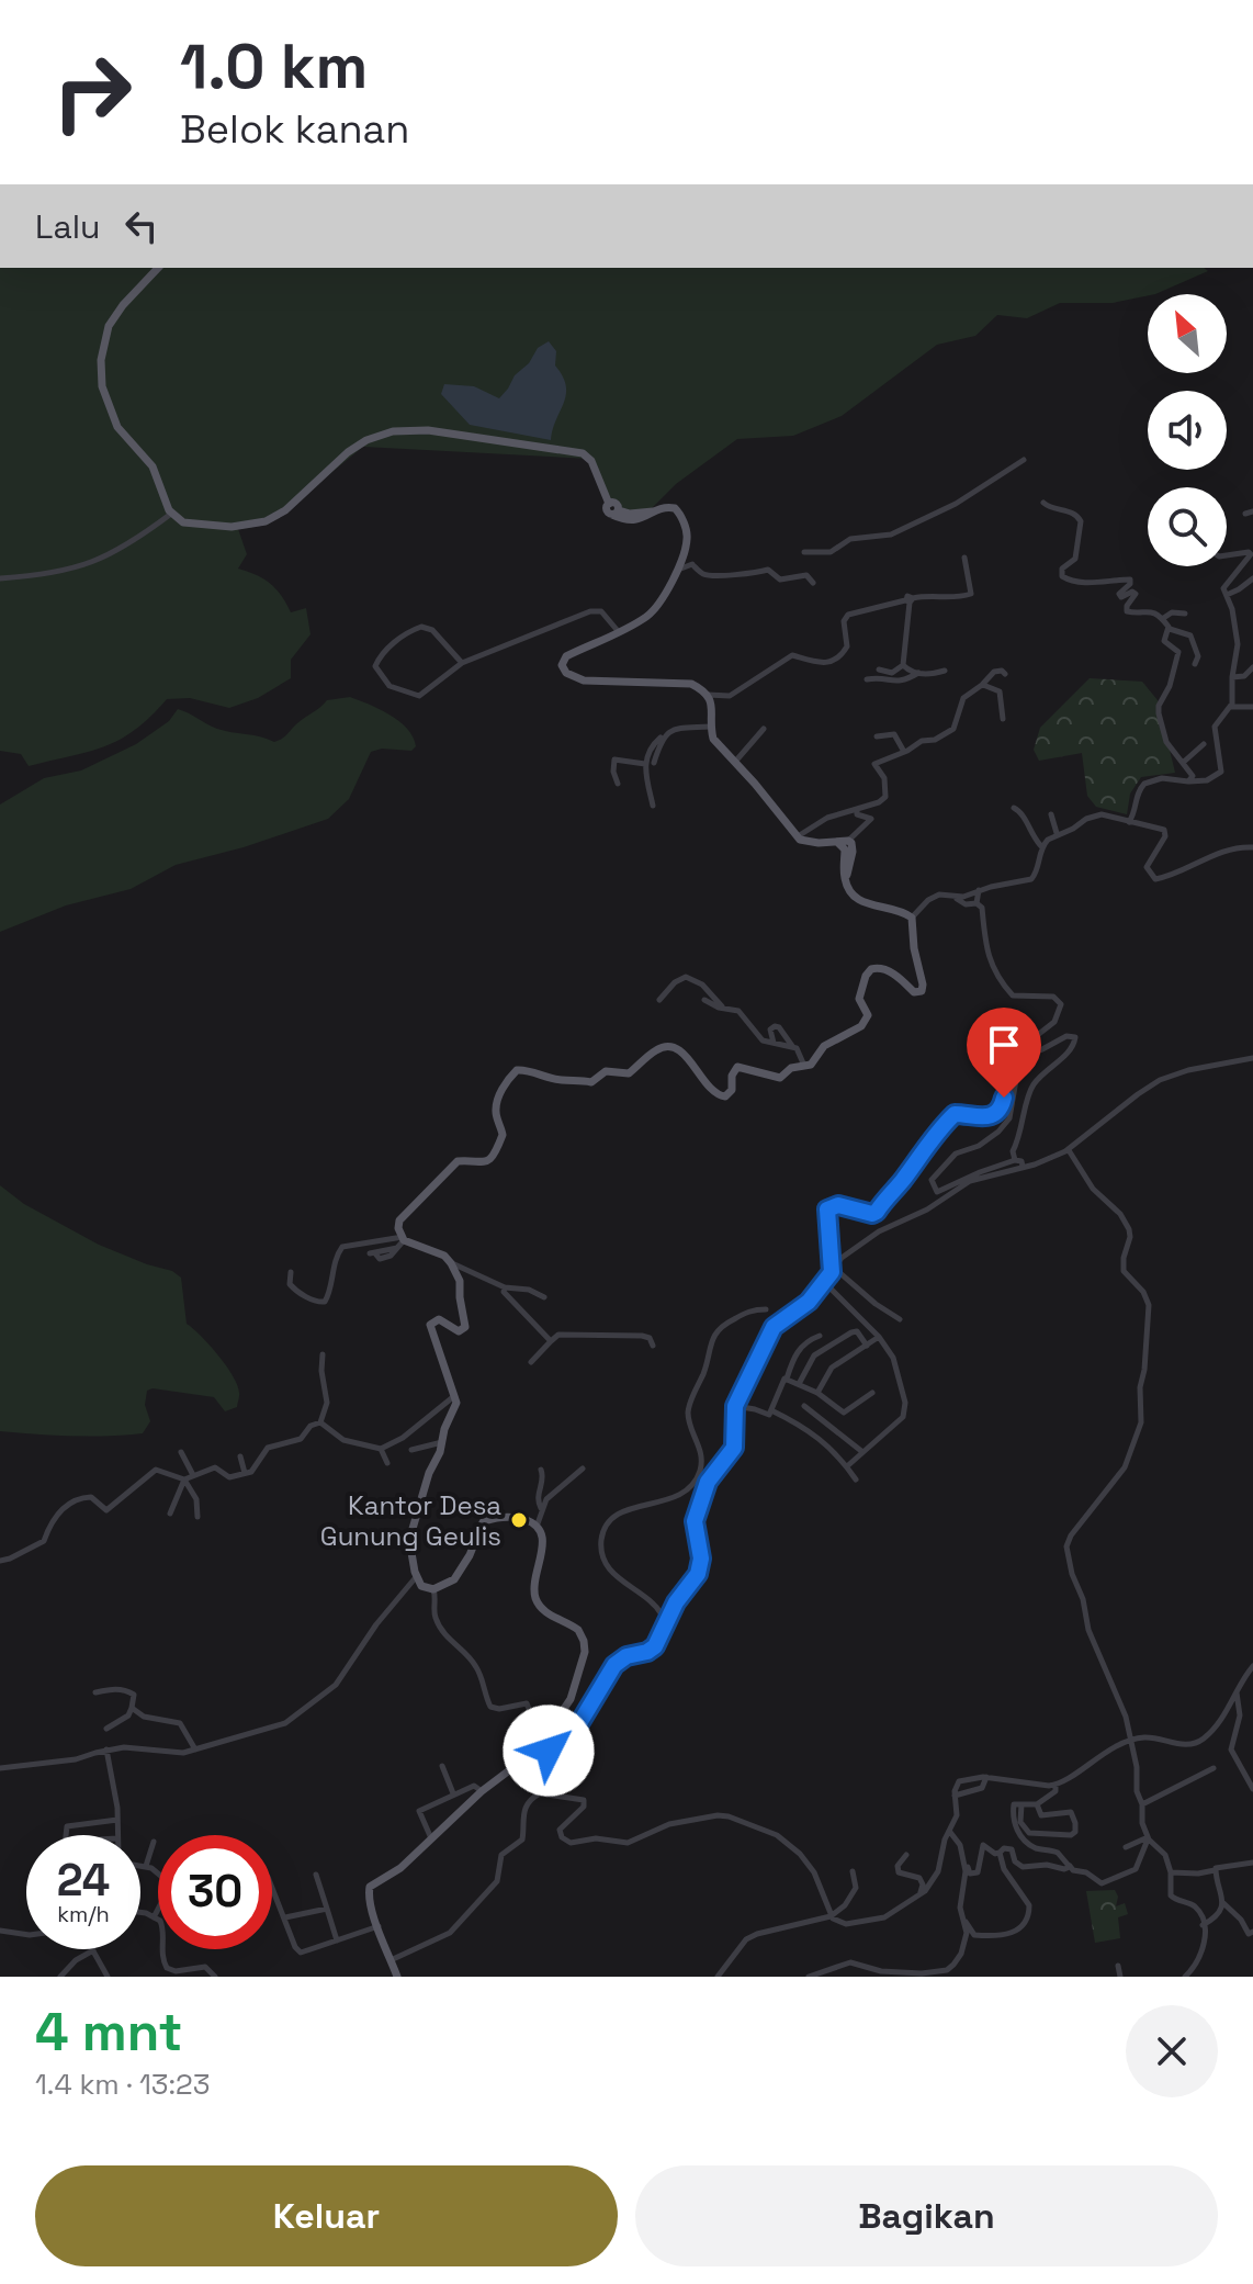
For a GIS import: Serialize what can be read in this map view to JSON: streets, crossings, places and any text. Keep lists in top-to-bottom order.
{
  "places": ["Kantor Desa Gunung Geulis"],
  "north": "top left",
  "page": {
    "turn": ["1.0 km", "Belok kanan"],
    "then": "Lalu",
    "speed": "24 km/h",
    "limit": "30",
    "heading": ["4 mnt", "1.4 km · 13:23"],
    "buttons": ["Keluar", "Bagikan"]
  }
}
